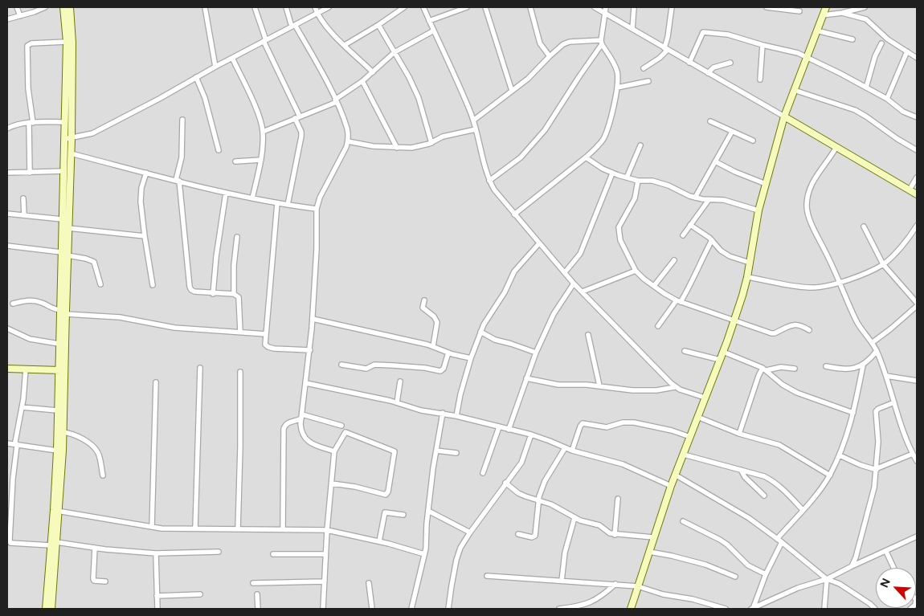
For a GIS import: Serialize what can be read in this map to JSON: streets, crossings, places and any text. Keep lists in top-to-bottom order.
{
  "north": "top left"
}
